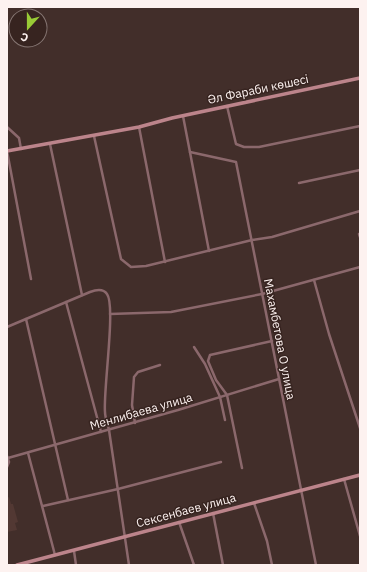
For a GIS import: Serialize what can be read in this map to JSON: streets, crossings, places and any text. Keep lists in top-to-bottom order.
{
  "streets": {
    "street": [
      "Әл Фараби көшесі",
      "Махамбетова О улица",
      "Менлибаева улица",
      "Сексенбаев улица"
    ]
  },
  "crossings": [
    ["Махамбетова О улица", "Менлибаева улица"],
    ["Махамбетова О улица", "Сексенбаев улица"]
  ],
  "north": "bottom"
}
